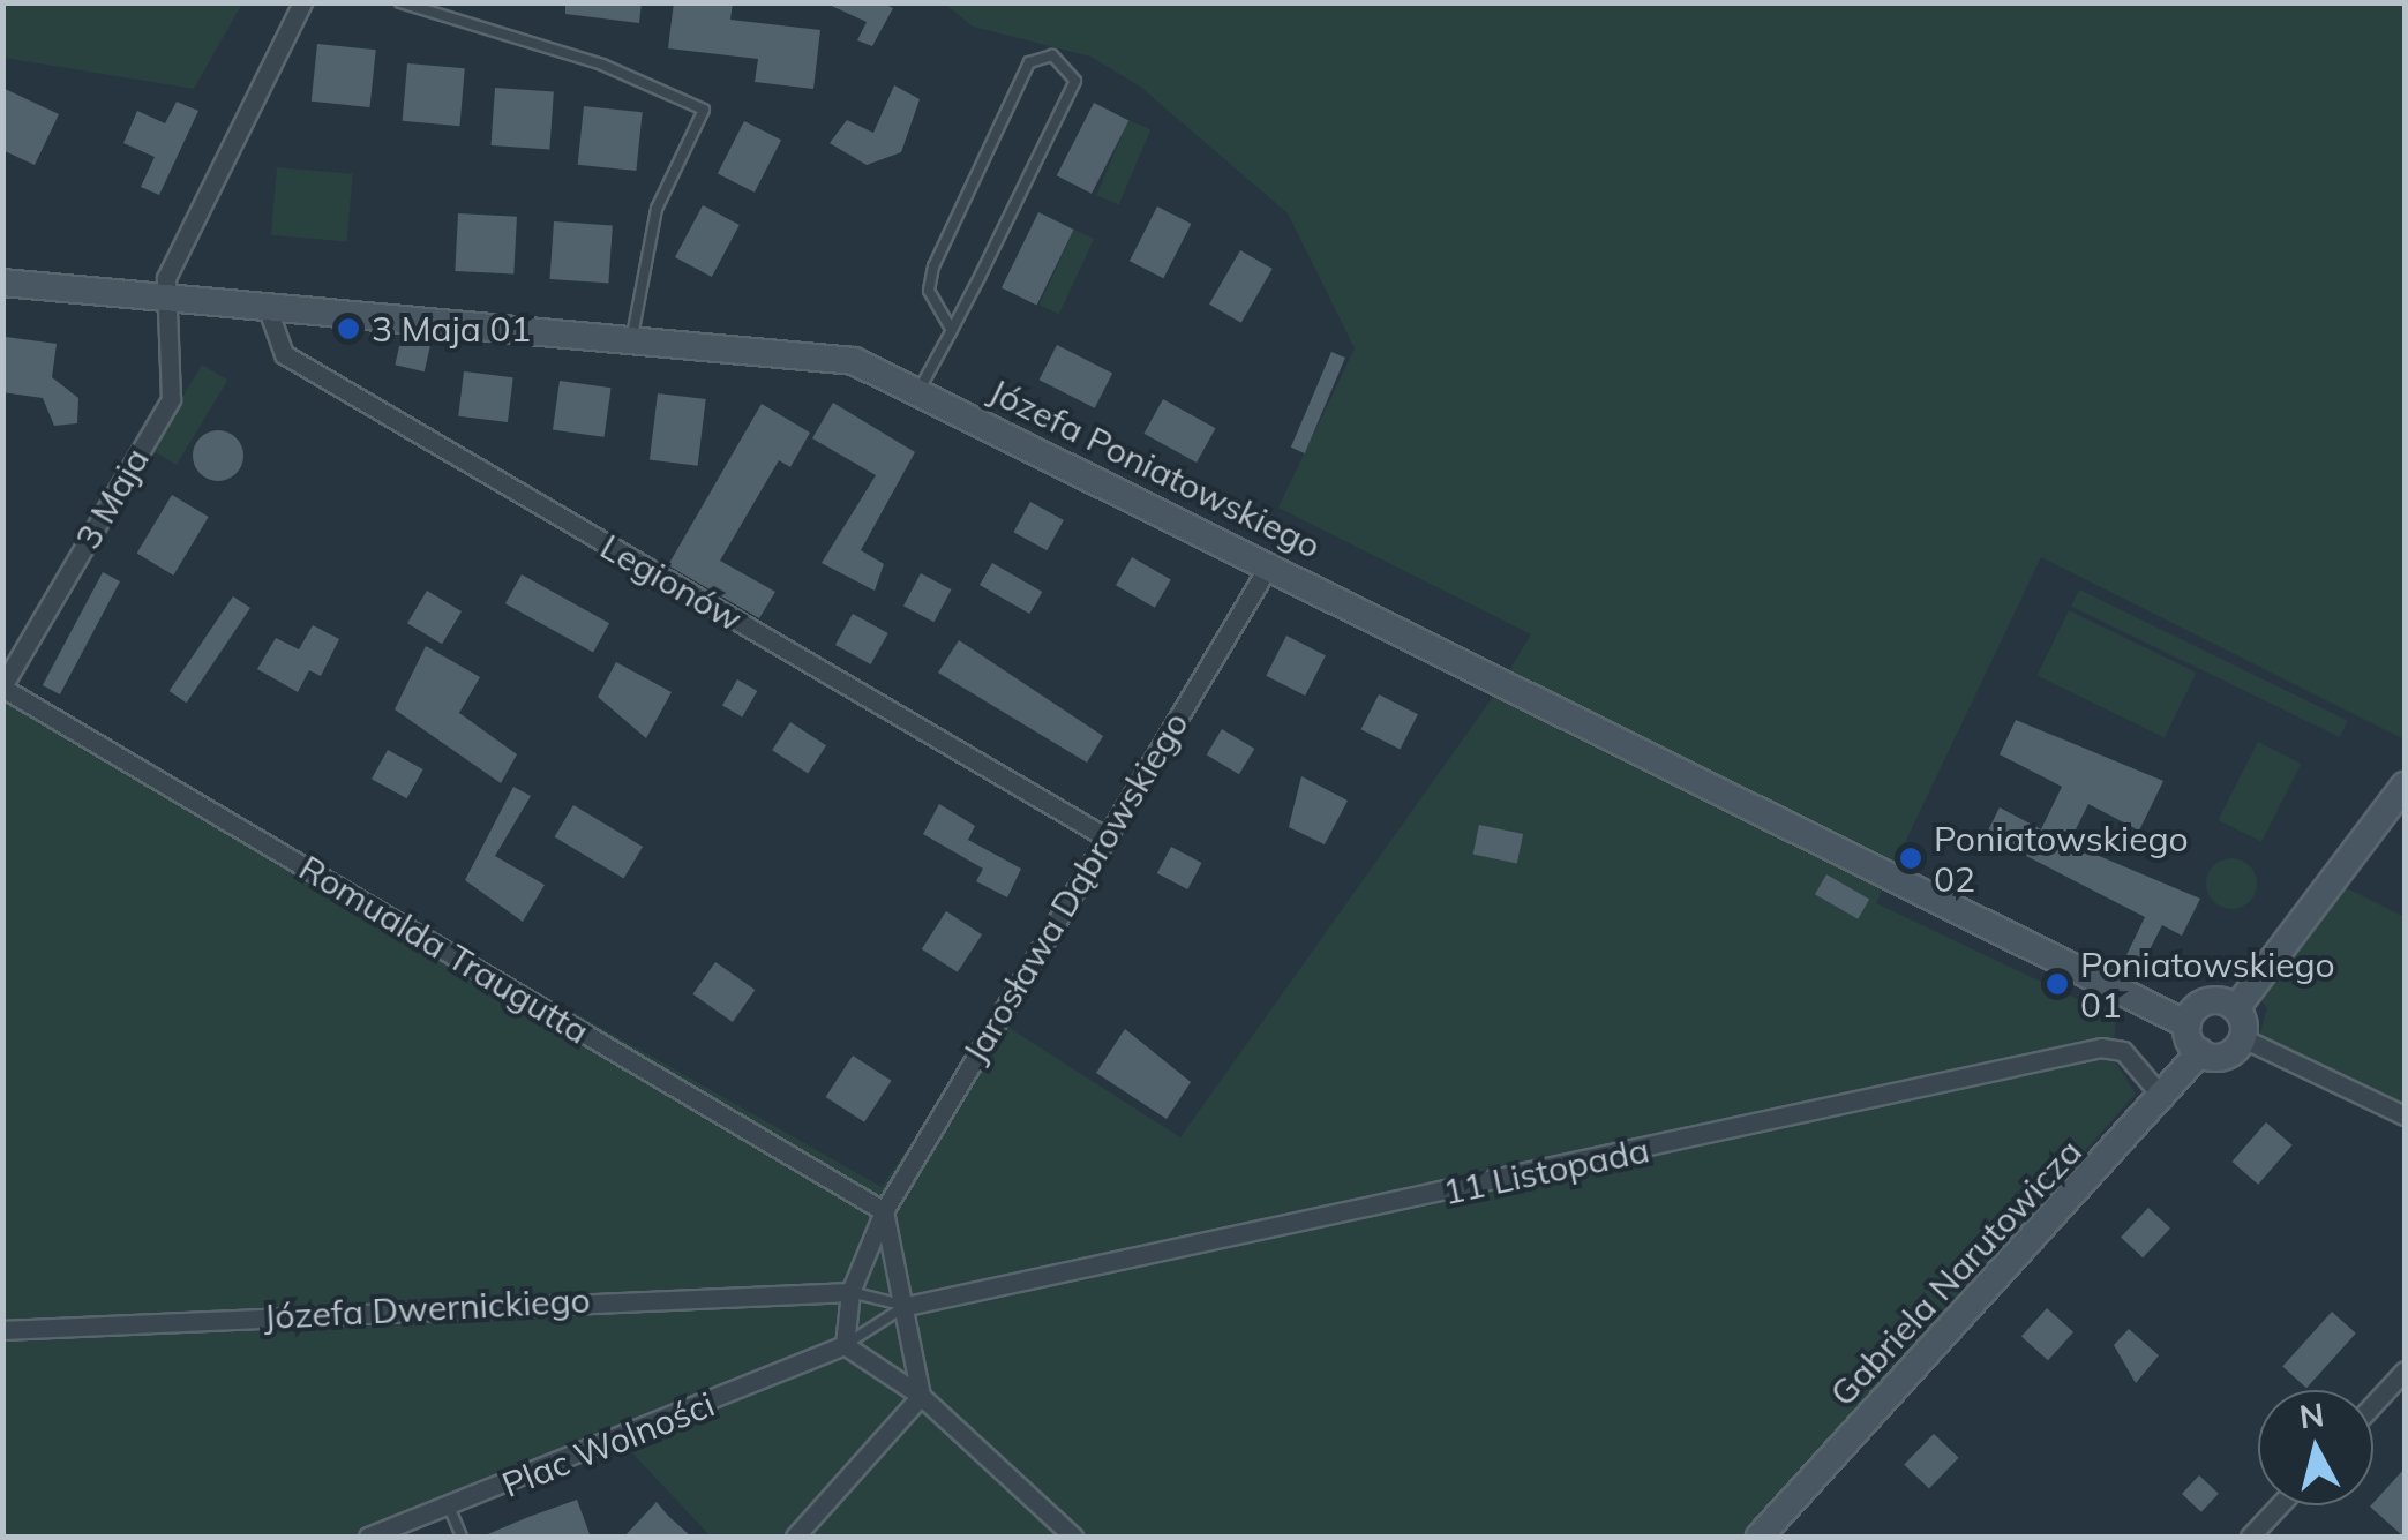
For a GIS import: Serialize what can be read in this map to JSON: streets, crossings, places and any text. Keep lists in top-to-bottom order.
{
  "streets": {
    "street": [
      "Józefa Poniatowskiego",
      "3 Maja",
      "Legionów",
      "Jarosława Dąbrowskiego",
      "Romualda Traugutta",
      "11 Listopada",
      "Gabriela Narutowicza",
      "Józefa Dwernickiego",
      "Plac Wolności"
    ]
  },
  "crossings": [
    ["Józefa Poniatowskiego", "3 Maja"],
    ["Józefa Poniatowskiego", "Legionów"],
    ["Józefa Poniatowskiego", "Jarosława Dąbrowskiego"],
    ["Józefa Poniatowskiego", "Gabriela Narutowicza"],
    ["3 Maja", "Romualda Traugutta"],
    ["Legionów", "Jarosława Dąbrowskiego"],
    ["Jarosława Dąbrowskiego", "Romualda Traugutta"],
    ["Jarosława Dąbrowskiego", "Józefa Dwernickiego"],
    ["Jarosława Dąbrowskiego", "Plac Wolności"],
    ["11 Listopada", "Gabriela Narutowicza"]
  ],
  "places": ["3 Maja 01", "Poniatowskiego 02", "Poniatowskiego 01"],
  "north": "top"
}
